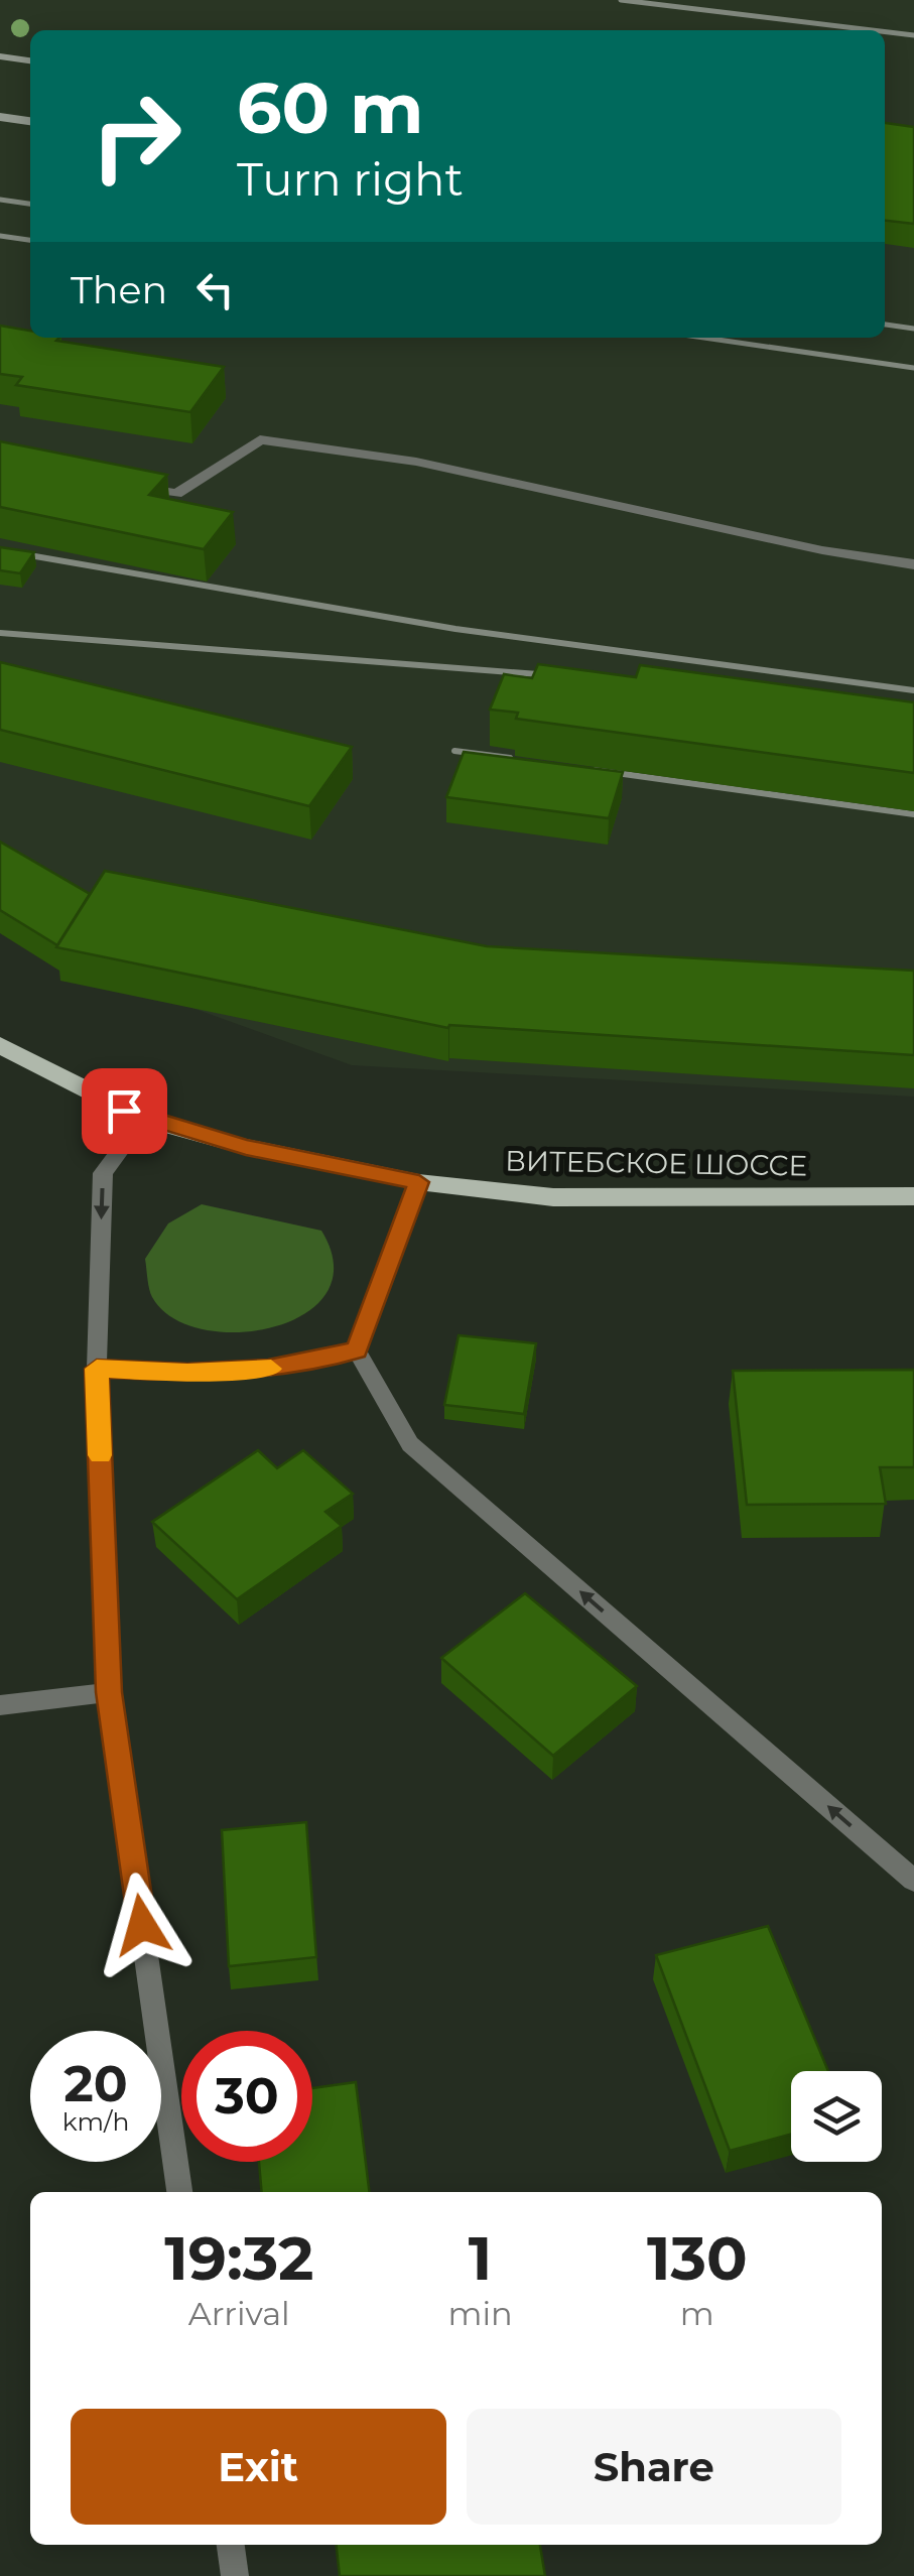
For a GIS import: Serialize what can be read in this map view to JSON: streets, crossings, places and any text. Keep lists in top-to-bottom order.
{
  "streets": {
    "main road": ["ВИТЕБСКОЕ ШОССЕ"]
  },
  "page": {
    "turn": ["60 m", "Turn right"],
    "then": "Then",
    "speed": "20 km/h",
    "limit": "30",
    "eta": [
      "19:32",
      "Arrival",
      "1",
      "min",
      "130",
      "m"
    ],
    "buttons": ["Exit", "Share"]
  }
}
